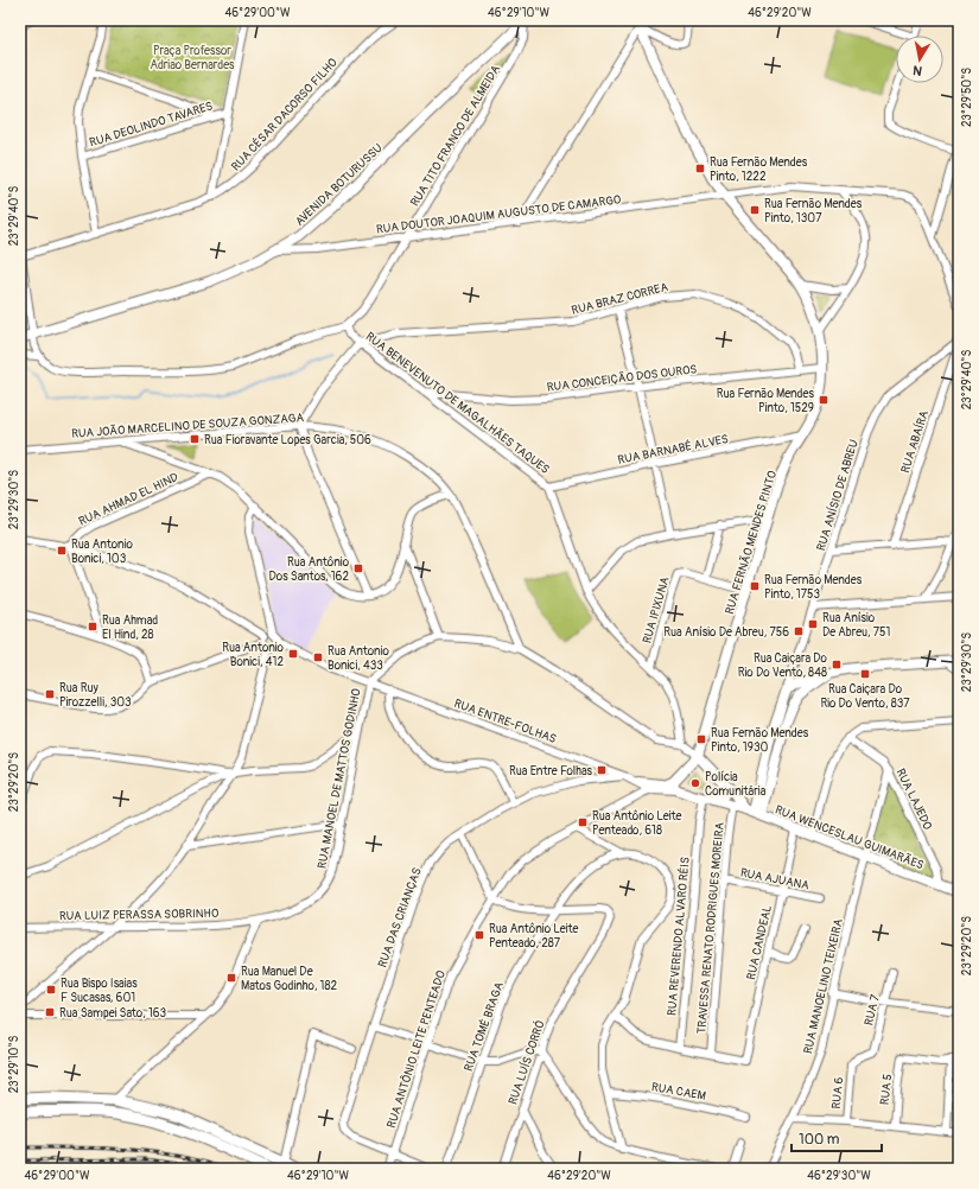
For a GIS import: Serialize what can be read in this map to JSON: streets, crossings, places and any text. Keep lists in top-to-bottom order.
{
  "streets": {
    "street": [
      "RUA CÉSAR DACORSO FILHO",
      "RUA DEOLINDO TAVARES",
      "RUA TITO FRANCO DE ALMEIDA",
      "AVENIDA BOTURUSSU",
      "RUA DOUTOR JOAQUIM AUGUSTO DE CAMARGO",
      "RUA BRAZ CORREA",
      "RUA CONCEIÇÃO DOS OUROS",
      "RUA BENEVENUTO DE MAGALHÃES TAQUES",
      "RUA JOÃO MARCELINO DE SOUZA GONZAGA",
      "RUA ABAÍRA",
      "RUA BARNABÉ ALVES",
      "RUA ANÍSIO DE ABREU",
      "RUA AHMAD EL HIND",
      "RUA FERNÃO MENDES PINTO",
      "RUA IPIXUNA",
      "RUA ENTRE-FOLHAS",
      "RUA MANOEL DE MATTOS GODINHO",
      "RUA LAJEDO",
      "RUA WENCESLAU GUIMARÃES",
      "RUA AJUANA",
      "RUA LUIZ PERASSA SOBRINHO",
      "RUA DAS CRIANÇAS",
      "TRAVESSA RENATO RODRIGUES MOREIRA",
      "RUA REVERENDO ALVARO RÉIS",
      "RUA CANDEAL",
      "RUA MANOELINO TEIXEIRA",
      "RUA 7",
      "RUA TOMÉ BRAGA",
      "RUA ANTÔNIO LEITE PENTEADO",
      "RUA LUÍS CORRÓ",
      "RUA 5",
      "RUA CAEM",
      "RUA 6"
    ]
  },
  "crossings": [
    ["RUA TITO FRANCO DE ALMEIDA", "AVENIDA BOTURUSSU"],
    ["RUA TITO FRANCO DE ALMEIDA", "RUA DOUTOR JOAQUIM AUGUSTO DE CAMARGO"],
    ["RUA TITO FRANCO DE ALMEIDA", "RUA BENEVENUTO DE MAGALHÃES TAQUES"],
    ["AVENIDA BOTURUSSU", "RUA DOUTOR JOAQUIM AUGUSTO DE CAMARGO"],
    ["RUA DOUTOR JOAQUIM AUGUSTO DE CAMARGO", "RUA FERNÃO MENDES PINTO"],
    ["RUA BRAZ CORREA", "RUA CONCEIÇÃO DOS OUROS"],
    ["RUA BRAZ CORREA", "RUA BENEVENUTO DE MAGALHÃES TAQUES"],
    ["RUA CONCEIÇÃO DOS OUROS", "RUA BENEVENUTO DE MAGALHÃES TAQUES"],
    ["RUA CONCEIÇÃO DOS OUROS", "RUA FERNÃO MENDES PINTO"],
    ["RUA BENEVENUTO DE MAGALHÃES TAQUES", "RUA BARNABÉ ALVES"],
    ["RUA BENEVENUTO DE MAGALHÃES TAQUES", "RUA IPIXUNA"],
    ["RUA BENEVENUTO DE MAGALHÃES TAQUES", "RUA MANOEL DE MATTOS GODINHO"],
    ["RUA JOÃO MARCELINO DE SOUZA GONZAGA", "RUA MANOEL DE MATTOS GODINHO"],
    ["RUA ABAÍRA", "RUA ANÍSIO DE ABREU"],
    ["RUA BARNABÉ ALVES", "RUA FERNÃO MENDES PINTO"],
    ["RUA FERNÃO MENDES PINTO", "RUA IPIXUNA"],
    ["RUA ENTRE-FOLHAS", "RUA MANOEL DE MATTOS GODINHO"],
    ["RUA ENTRE-FOLHAS", "RUA DAS CRIANÇAS"],
    ["RUA ENTRE-FOLHAS", "RUA ANTÔNIO LEITE PENTEADO"],
    ["RUA MANOEL DE MATTOS GODINHO", "RUA LUIZ PERASSA SOBRINHO"],
    ["RUA LAJEDO", "RUA WENCESLAU GUIMARÃES"],
    ["RUA LAJEDO", "RUA MANOELINO TEIXEIRA"],
    ["RUA WENCESLAU GUIMARÃES", "TRAVESSA RENATO RODRIGUES MOREIRA"],
    ["RUA WENCESLAU GUIMARÃES", "RUA REVERENDO ALVARO RÉIS"],
    ["RUA WENCESLAU GUIMARÃES", "RUA CANDEAL"],
    ["RUA WENCESLAU GUIMARÃES", "RUA MANOELINO TEIXEIRA"],
    ["RUA AJUANA", "TRAVESSA RENATO RODRIGUES MOREIRA"],
    ["RUA AJUANA", "RUA CANDEAL"],
    ["RUA DAS CRIANÇAS", "RUA ANTÔNIO LEITE PENTEADO"],
    ["TRAVESSA RENATO RODRIGUES MOREIRA", "RUA CANDEAL"],
    ["RUA 7", "RUA 6"],
    ["RUA TOMÉ BRAGA", "RUA LUÍS CORRÓ"]
  ],
  "parks": ["Praça Professor Adriao Bernardes"],
  "places": {
    "transit": [
      "Rua Fernão Mendes Pinto, 1222",
      "Rua Fernão Mendes Pinto, 1307",
      "Rua Fernão Mendes Pinto, 1529",
      "Rua Fioravante Lopes Garcia, 506",
      "Rua Antonio Bonici, 103",
      "Rua Antônio Dos Santos, 162",
      "Rua Fernão Mendes Pinto, 1753",
      "Rua Anísio De Abreu, 751",
      "Rua Ahmad El Hind, 28",
      "Rua Anísio De Abreu, 756",
      "Rua Antonio Bonici, 412",
      "Rua Antonio Bonici, 433",
      "Rua Caiçara Do Rio Do Vento, 848",
      "Rua Caiçara Do Rio Do Vento, 837",
      "Rua Ruy Pirozzelli, 303",
      "Rua Fernão Mendes Pinto, 1930",
      "Rua Entre Folhas",
      "Rua Antônio Leite Penteado, 618",
      "Rua Antônio Leite Penteado, 287",
      "Rua Manuel De Matos Godinho, 182",
      "Rua Bispo Isaias F Sucasas, 601",
      "Rua Sampei Sato, 163"
    ],
    "other": ["Polícia Comunitária"]
  },
  "scale_bar": "100 m",
  "north": "bottom",
  "coordinates": [
    "46°29'00\"W",
    "46°29'10\"W",
    "46°29'20\"W",
    "23°29'50\"S",
    "23°29'40\"S",
    "23°29'30\"S",
    "23°29'20\"S",
    "23°29'10\"S",
    "46°29'30\"W"
  ]
}
